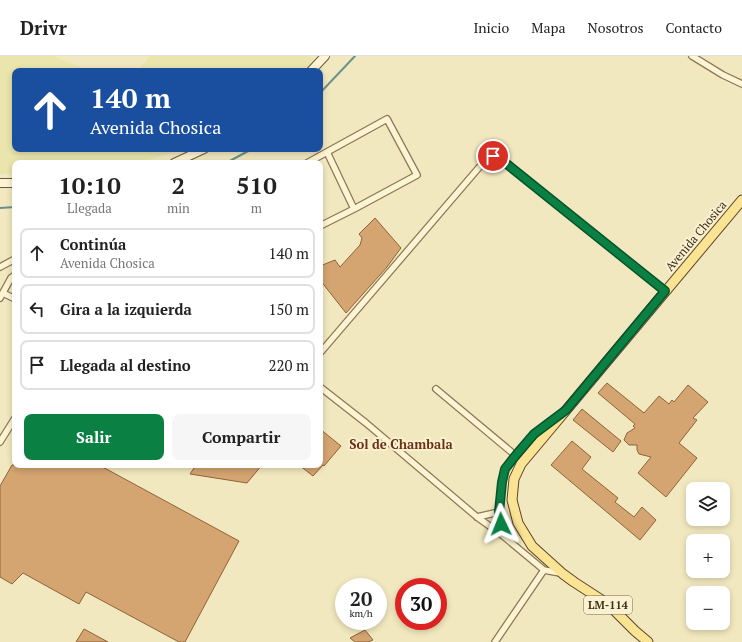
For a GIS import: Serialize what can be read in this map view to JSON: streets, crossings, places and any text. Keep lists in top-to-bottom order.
{
  "streets": {
    "main road": ["Avenida Chosica", "LM-114"]
  },
  "crossings": [
    ["Avenida Chosica", "LM-114"]
  ],
  "districts": ["Sol de Chambala"],
  "page": {
    "header": "Drivr",
    "nav": [
      "Inicio",
      "Mapa",
      "Nosotros",
      "Contacto"
    ],
    "turn": ["140 m", "Avenida Chosica"],
    "eta": [
      "10:10",
      "Llegada",
      "2",
      "min",
      "510",
      "m"
    ],
    "list": [
      {
        "name": "Continúa",
        "note": "Avenida Chosica",
        "value": "140 m"
      },
      {
        "name": "Gira a la izquierda",
        "value": "150 m"
      },
      {
        "name": "Llegada al destino",
        "value": "220 m"
      }
    ],
    "buttons": ["Salir", "Compartir"],
    "map_buttons": ["+", "−"],
    "speed": "20 km/h",
    "limit": "30"
  }
}
